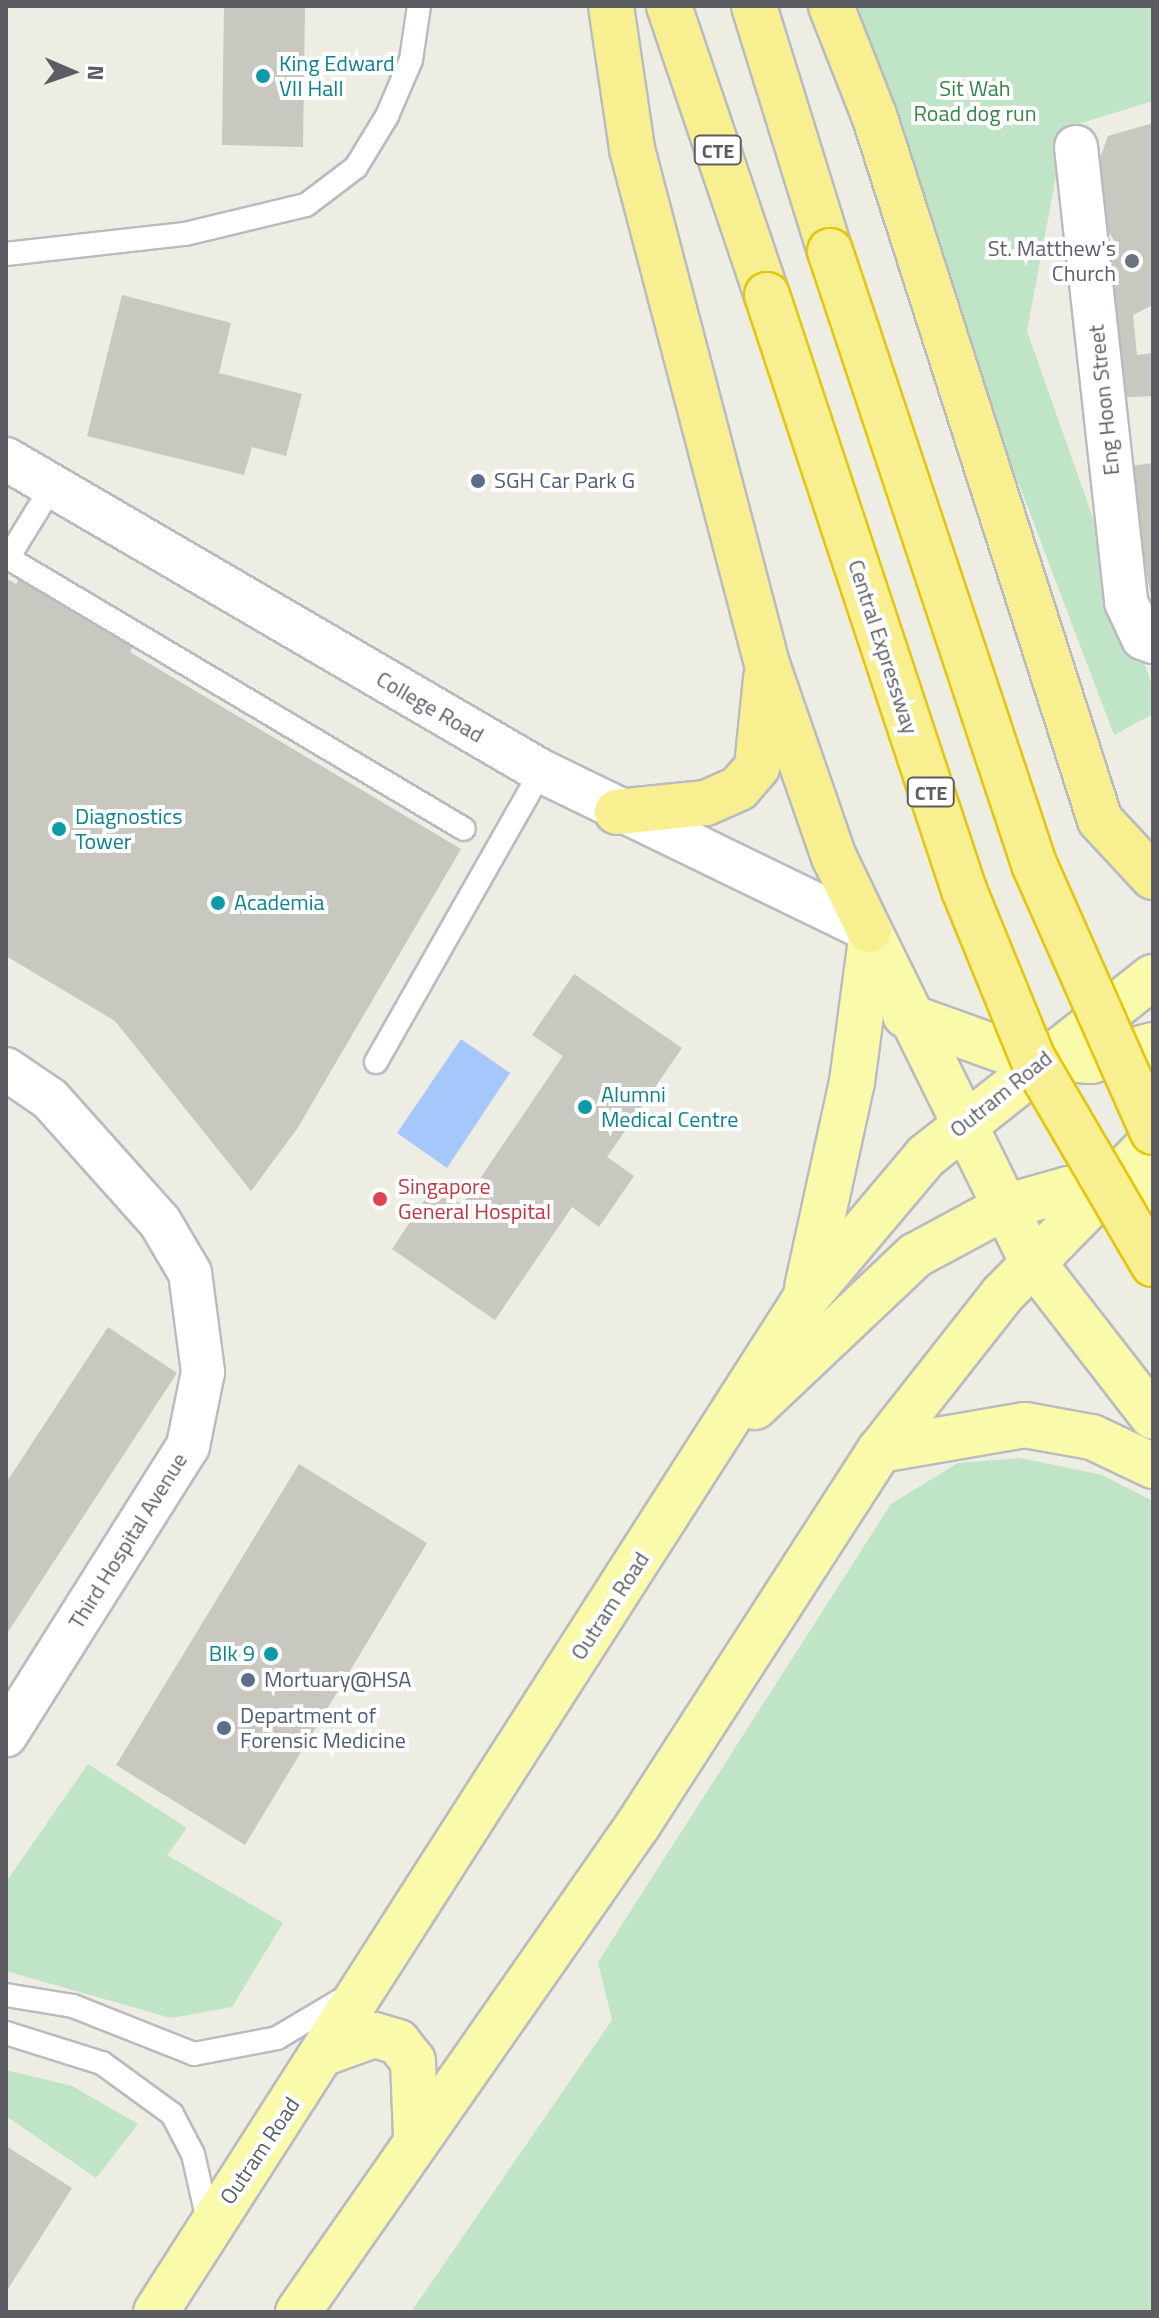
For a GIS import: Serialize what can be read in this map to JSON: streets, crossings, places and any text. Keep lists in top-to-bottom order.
{
  "streets": {
    "highway": ["CTE", "Central Expressway"],
    "main road": ["Outram Road"],
    "street": ["Eng Hoon Street", "College Road", "Third Hospital Avenue"]
  },
  "parks": ["Sit Wah Road dog run"],
  "places": [
    "King Edward VII Hall",
    "St. Matthew's Church",
    "SGH Car Park G",
    "Diagnostics Tower",
    "Academia",
    "Alumni Medical Centre",
    "Singapore General Hospital",
    "Blk 9",
    "Mortuary@HSA",
    "Department of Forensic Medicine"
  ],
  "north": "right"
}
